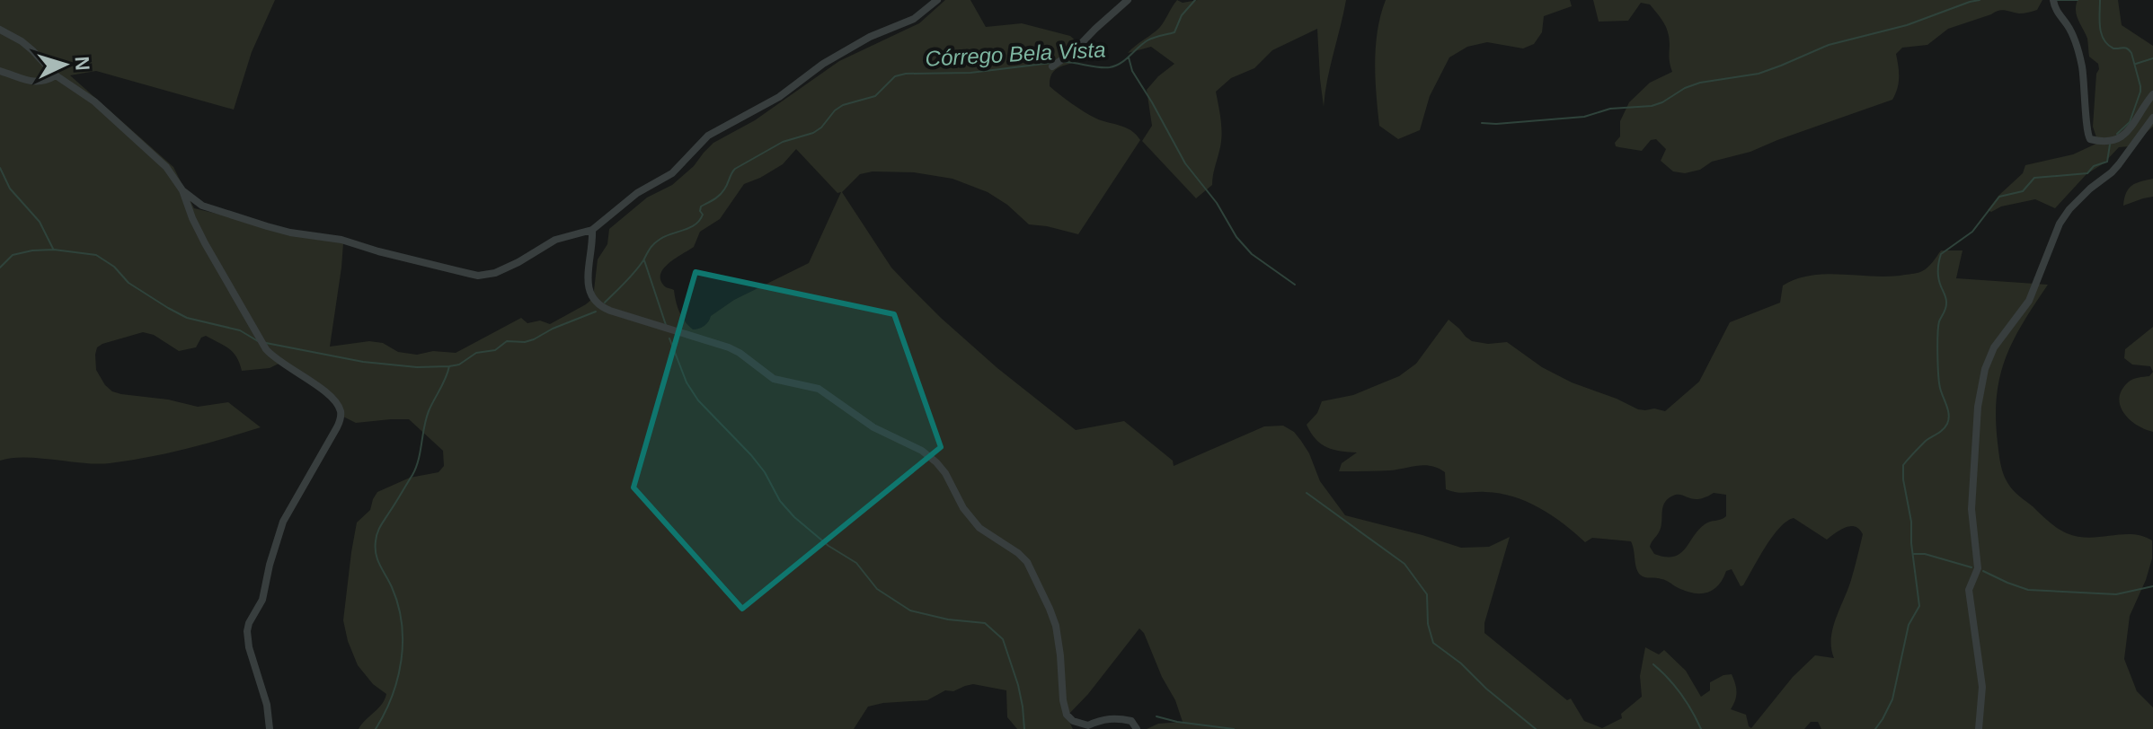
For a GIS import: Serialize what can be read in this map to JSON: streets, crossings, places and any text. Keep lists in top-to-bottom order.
{
  "water": ["Córrego Bela Vista"],
  "north": "right"
}
